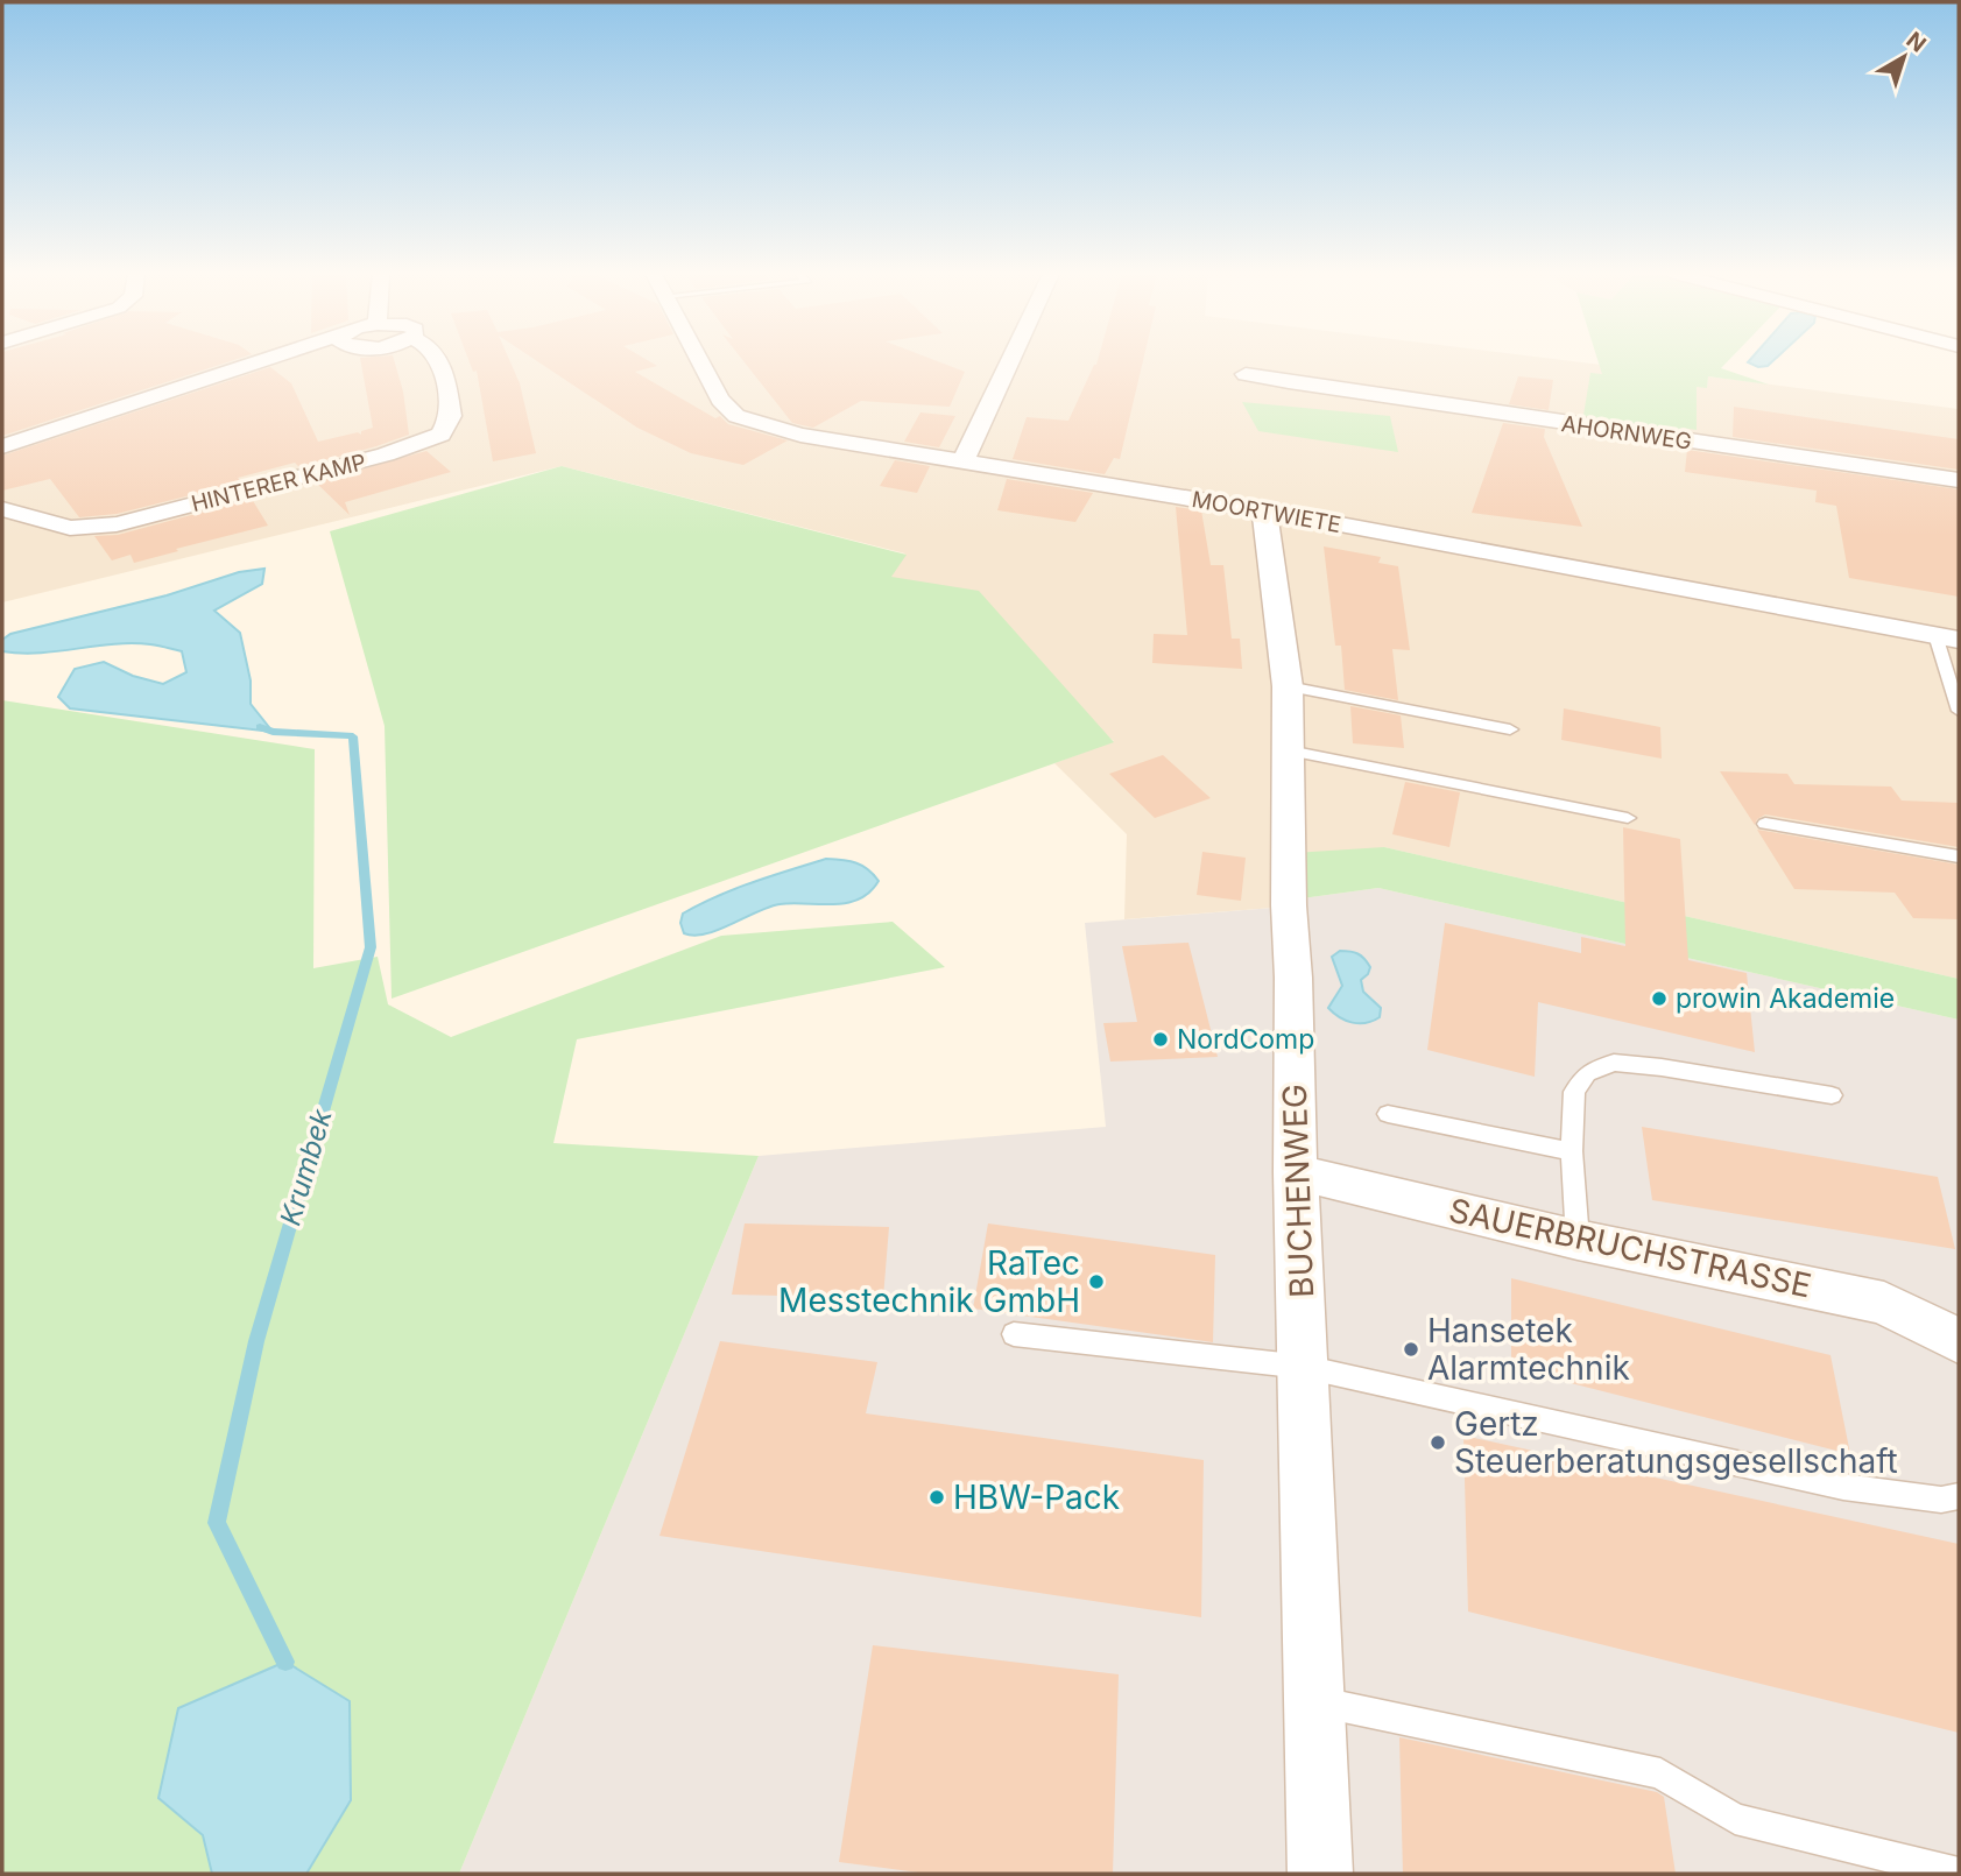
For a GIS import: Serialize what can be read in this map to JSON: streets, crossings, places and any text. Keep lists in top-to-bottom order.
{
  "streets": {
    "street": [
      "AHORNWEG",
      "HINTERER KAMP",
      "MOORTWIETE",
      "BUCHENWEG",
      "SAUERBRUCHSTRASSE"
    ]
  },
  "crossings": [
    ["MOORTWIETE", "BUCHENWEG"],
    ["BUCHENWEG", "SAUERBRUCHSTRASSE"]
  ],
  "water": ["Krumbek"],
  "places": [
    "prowin Akademie",
    "NordComp",
    "RaTec Messtechnik GmbH",
    "Hansetek Alarmtechnik",
    "Gertz Steuerberatungsgesellschaft",
    "HBW-Pack"
  ],
  "north": "top right"
}
